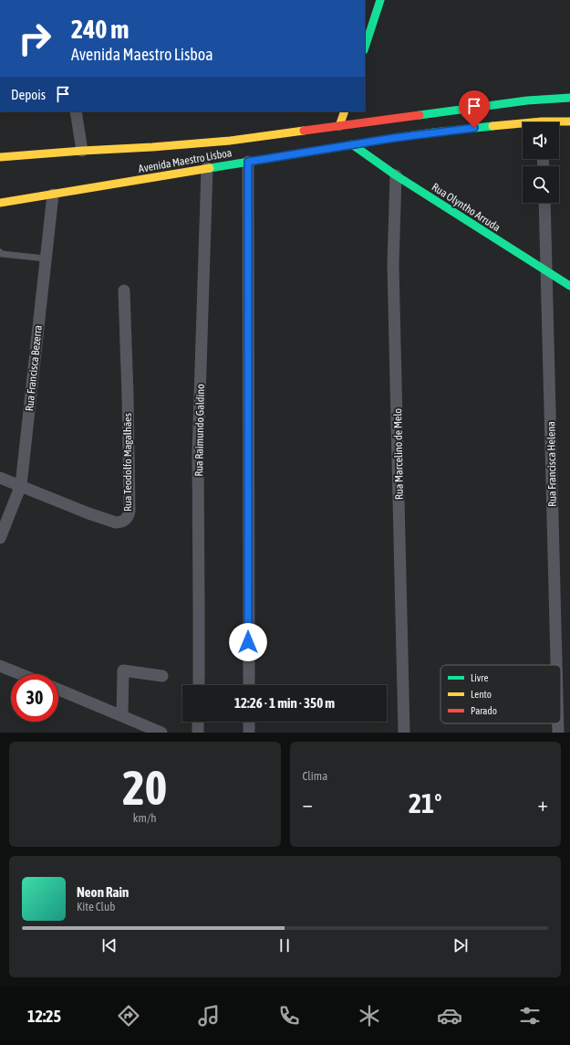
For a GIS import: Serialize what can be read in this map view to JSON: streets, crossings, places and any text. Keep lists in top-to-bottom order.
{
  "streets": {
    "main road": ["Avenida Maestro Lisboa", "Rua Olyntho Arruda"],
    "street": [
      "Rua Francisca Bezerra",
      "Rua Raimundo Galdino",
      "Rua Marcelino de Melo",
      "Rua Teodolfo Magalhães",
      "Rua Francisca Helena"
    ]
  },
  "crossings": [
    ["Avenida Maestro Lisboa", "Rua Olyntho Arruda"],
    ["Avenida Maestro Lisboa", "Rua Francisca Bezerra"],
    ["Avenida Maestro Lisboa", "Rua Raimundo Galdino"],
    ["Rua Olyntho Arruda", "Rua Marcelino de Melo"],
    ["Rua Olyntho Arruda", "Rua Francisca Helena"],
    ["Rua Francisca Bezerra", "Rua Teodolfo Magalhães"]
  ],
  "legend": ["Livre", "Lento", "Parado"],
  "page": {
    "turn": ["240 m", "Avenida Maestro Lisboa"],
    "then": "Depois",
    "limit": "30",
    "trip": "12:26 · 1 min · 350 m",
    "tile": [
      ["20", "km/h"],
      "Clima"
    ],
    "heat": ["−", "21°", "+"],
    "song": ["Neon Rain", "Kite Club"],
    "tabs": "12:25"
  }
}
